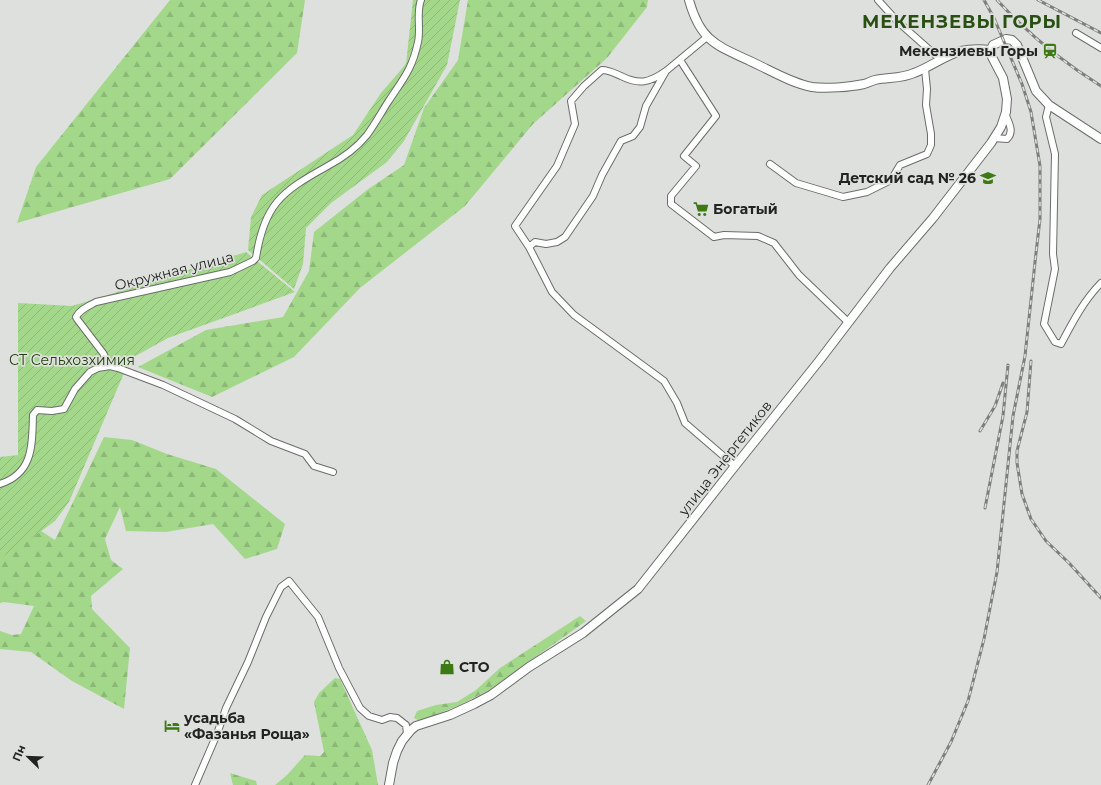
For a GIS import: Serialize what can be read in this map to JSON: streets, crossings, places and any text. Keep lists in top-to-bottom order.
{
  "streets": {
    "main road": ["улица Энергетиков"],
    "street": ["Окружная улица"]
  },
  "districts": ["МЕКЕНЗЕВЫ ГОРЫ"],
  "parks": ["СТ Сельхозхимия"],
  "places": {
    "station": ["Мекензиевы Горы"],
    "school or university": ["Детский сад № 26"],
    "supermarket": ["Богатый"],
    "shop": ["СТО"],
    "hotel": ["усадьба «Фазанья Роща»"]
  },
  "north": "top left"
}
